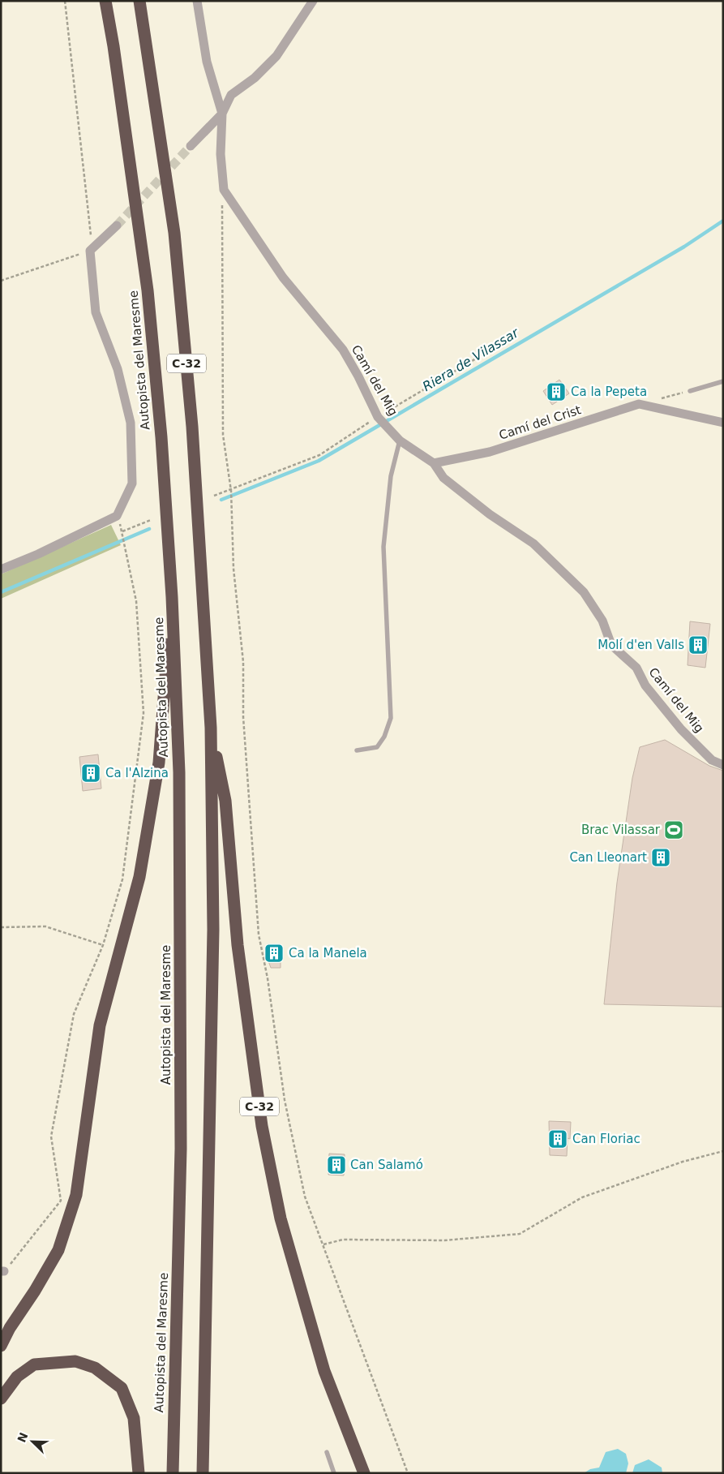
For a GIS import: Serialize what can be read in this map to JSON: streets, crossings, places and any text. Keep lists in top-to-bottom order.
{
  "streets": {
    "highway": ["Autopista del Maresme", "C-32"],
    "street": ["Camí del Mig", "Camí del Crist"]
  },
  "crossings": [
    ["Camí del Mig", "Camí del Crist"]
  ],
  "water": ["Riera de Vilassar"],
  "places": {
    "building": [
      "Ca la Pepeta",
      "Molí d'en Valls",
      "Ca l'Alzina",
      "Can Lleonart",
      "Ca la Manela",
      "Can Floriac",
      "Can Salamó"
    ],
    "sports": ["Brac Vilassar"]
  },
  "north": "top left"
}
